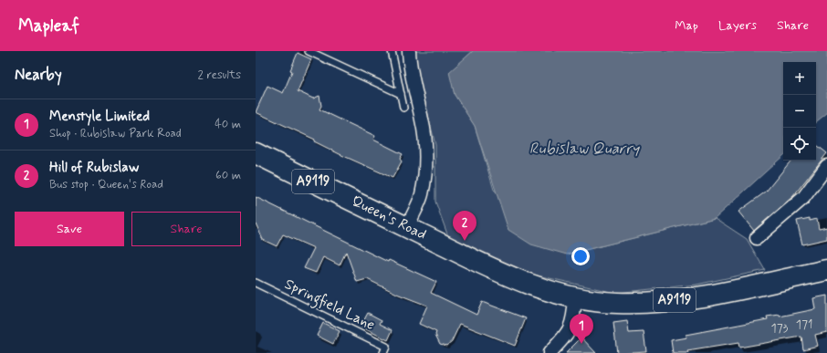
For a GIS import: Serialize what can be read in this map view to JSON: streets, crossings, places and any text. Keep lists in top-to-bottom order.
{
  "streets": {
    "main road": ["A9119", "Queen's Road"],
    "lane": ["Springfield Lane"]
  },
  "crossings": [
    ["A9119", "Queen's Road"]
  ],
  "water": ["Rubislaw Quarry"],
  "house_numbers": ["171", "173"],
  "page": {
    "header": "Mapleaf",
    "nav": ["Map", "Layers", "Share"],
    "heading": ["Nearby", "2 results"],
    "map_buttons": ["+", "−"],
    "list": [
      {
        "mark": "1",
        "name": "Menstyle Limited",
        "note": "Shop · Rubislaw Park Road",
        "value": "40 m"
      },
      {
        "mark": "2",
        "name": "Hill of Rubislaw",
        "note": "Bus stop · Queen's Road",
        "value": "60 m"
      }
    ],
    "buttons": ["Save", "Share"],
    "pins": ["2", "1"]
  }
}
